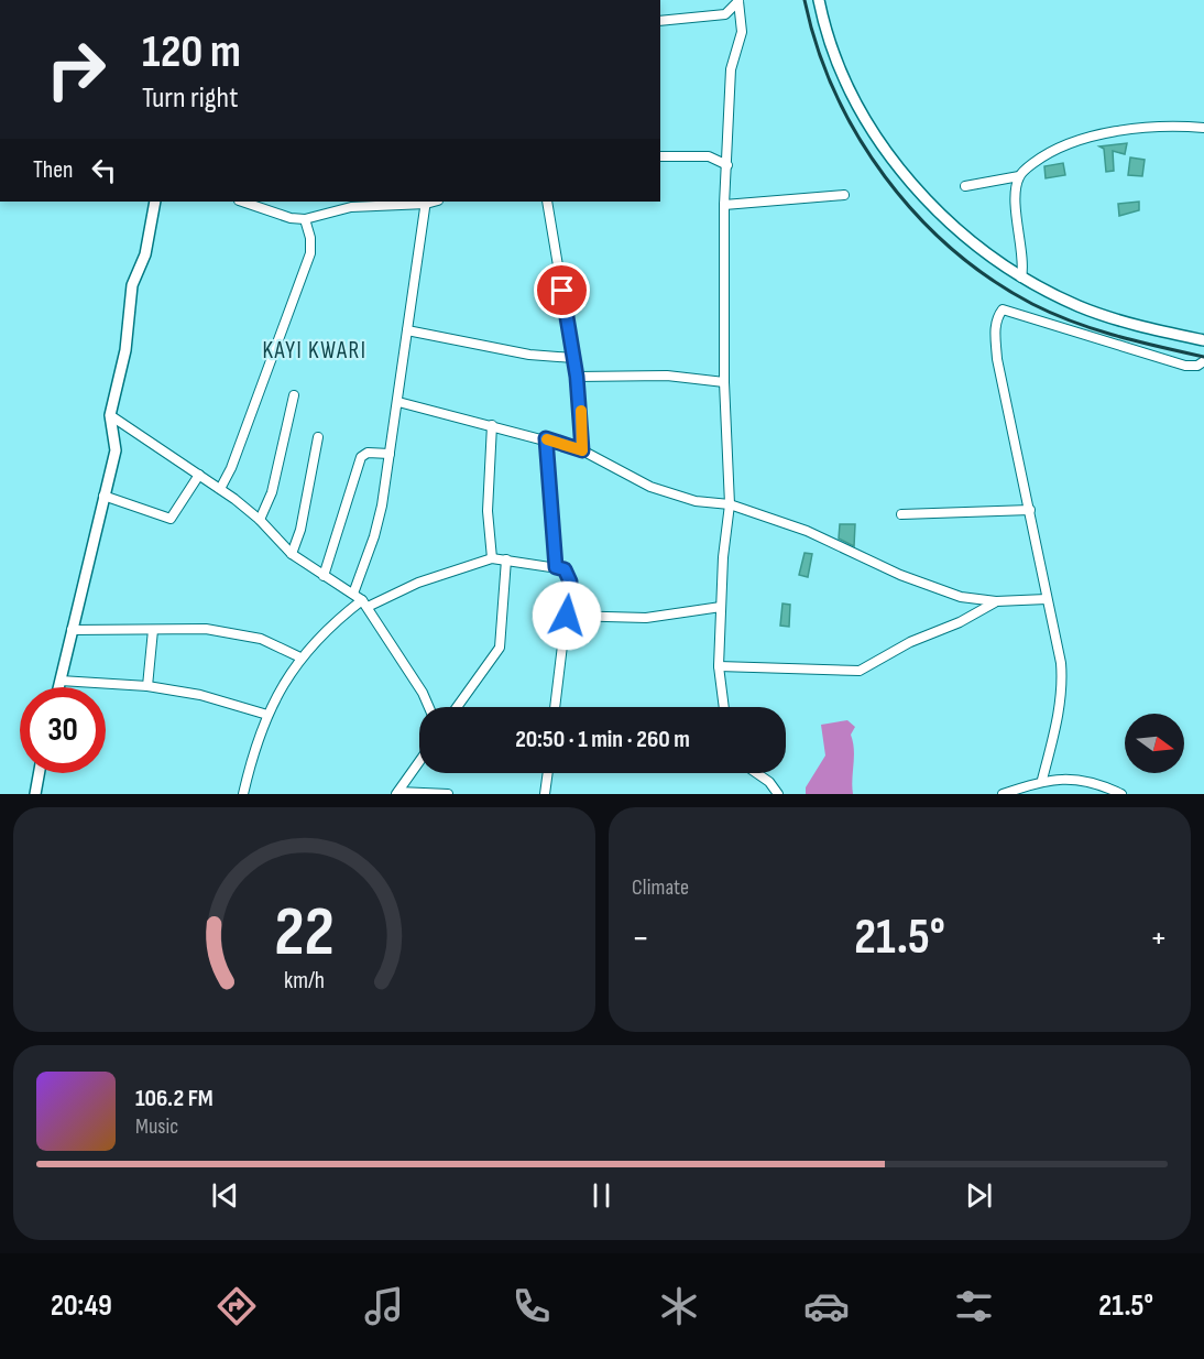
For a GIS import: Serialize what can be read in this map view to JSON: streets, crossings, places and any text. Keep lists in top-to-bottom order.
{
  "districts": ["KAYI KWARI"],
  "north": "right",
  "page": {
    "turn": ["120 m", "Turn right"],
    "then": "Then",
    "limit": "30",
    "trip": "20:50 · 1 min · 260 m",
    "tile": "Climate",
    "heat": ["−", "21.5°", "+"],
    "song": ["106.2 FM", "Music"],
    "tabs": ["20:49", "21.5°"],
    "gauge": ["22", "km/h"]
  }
}
